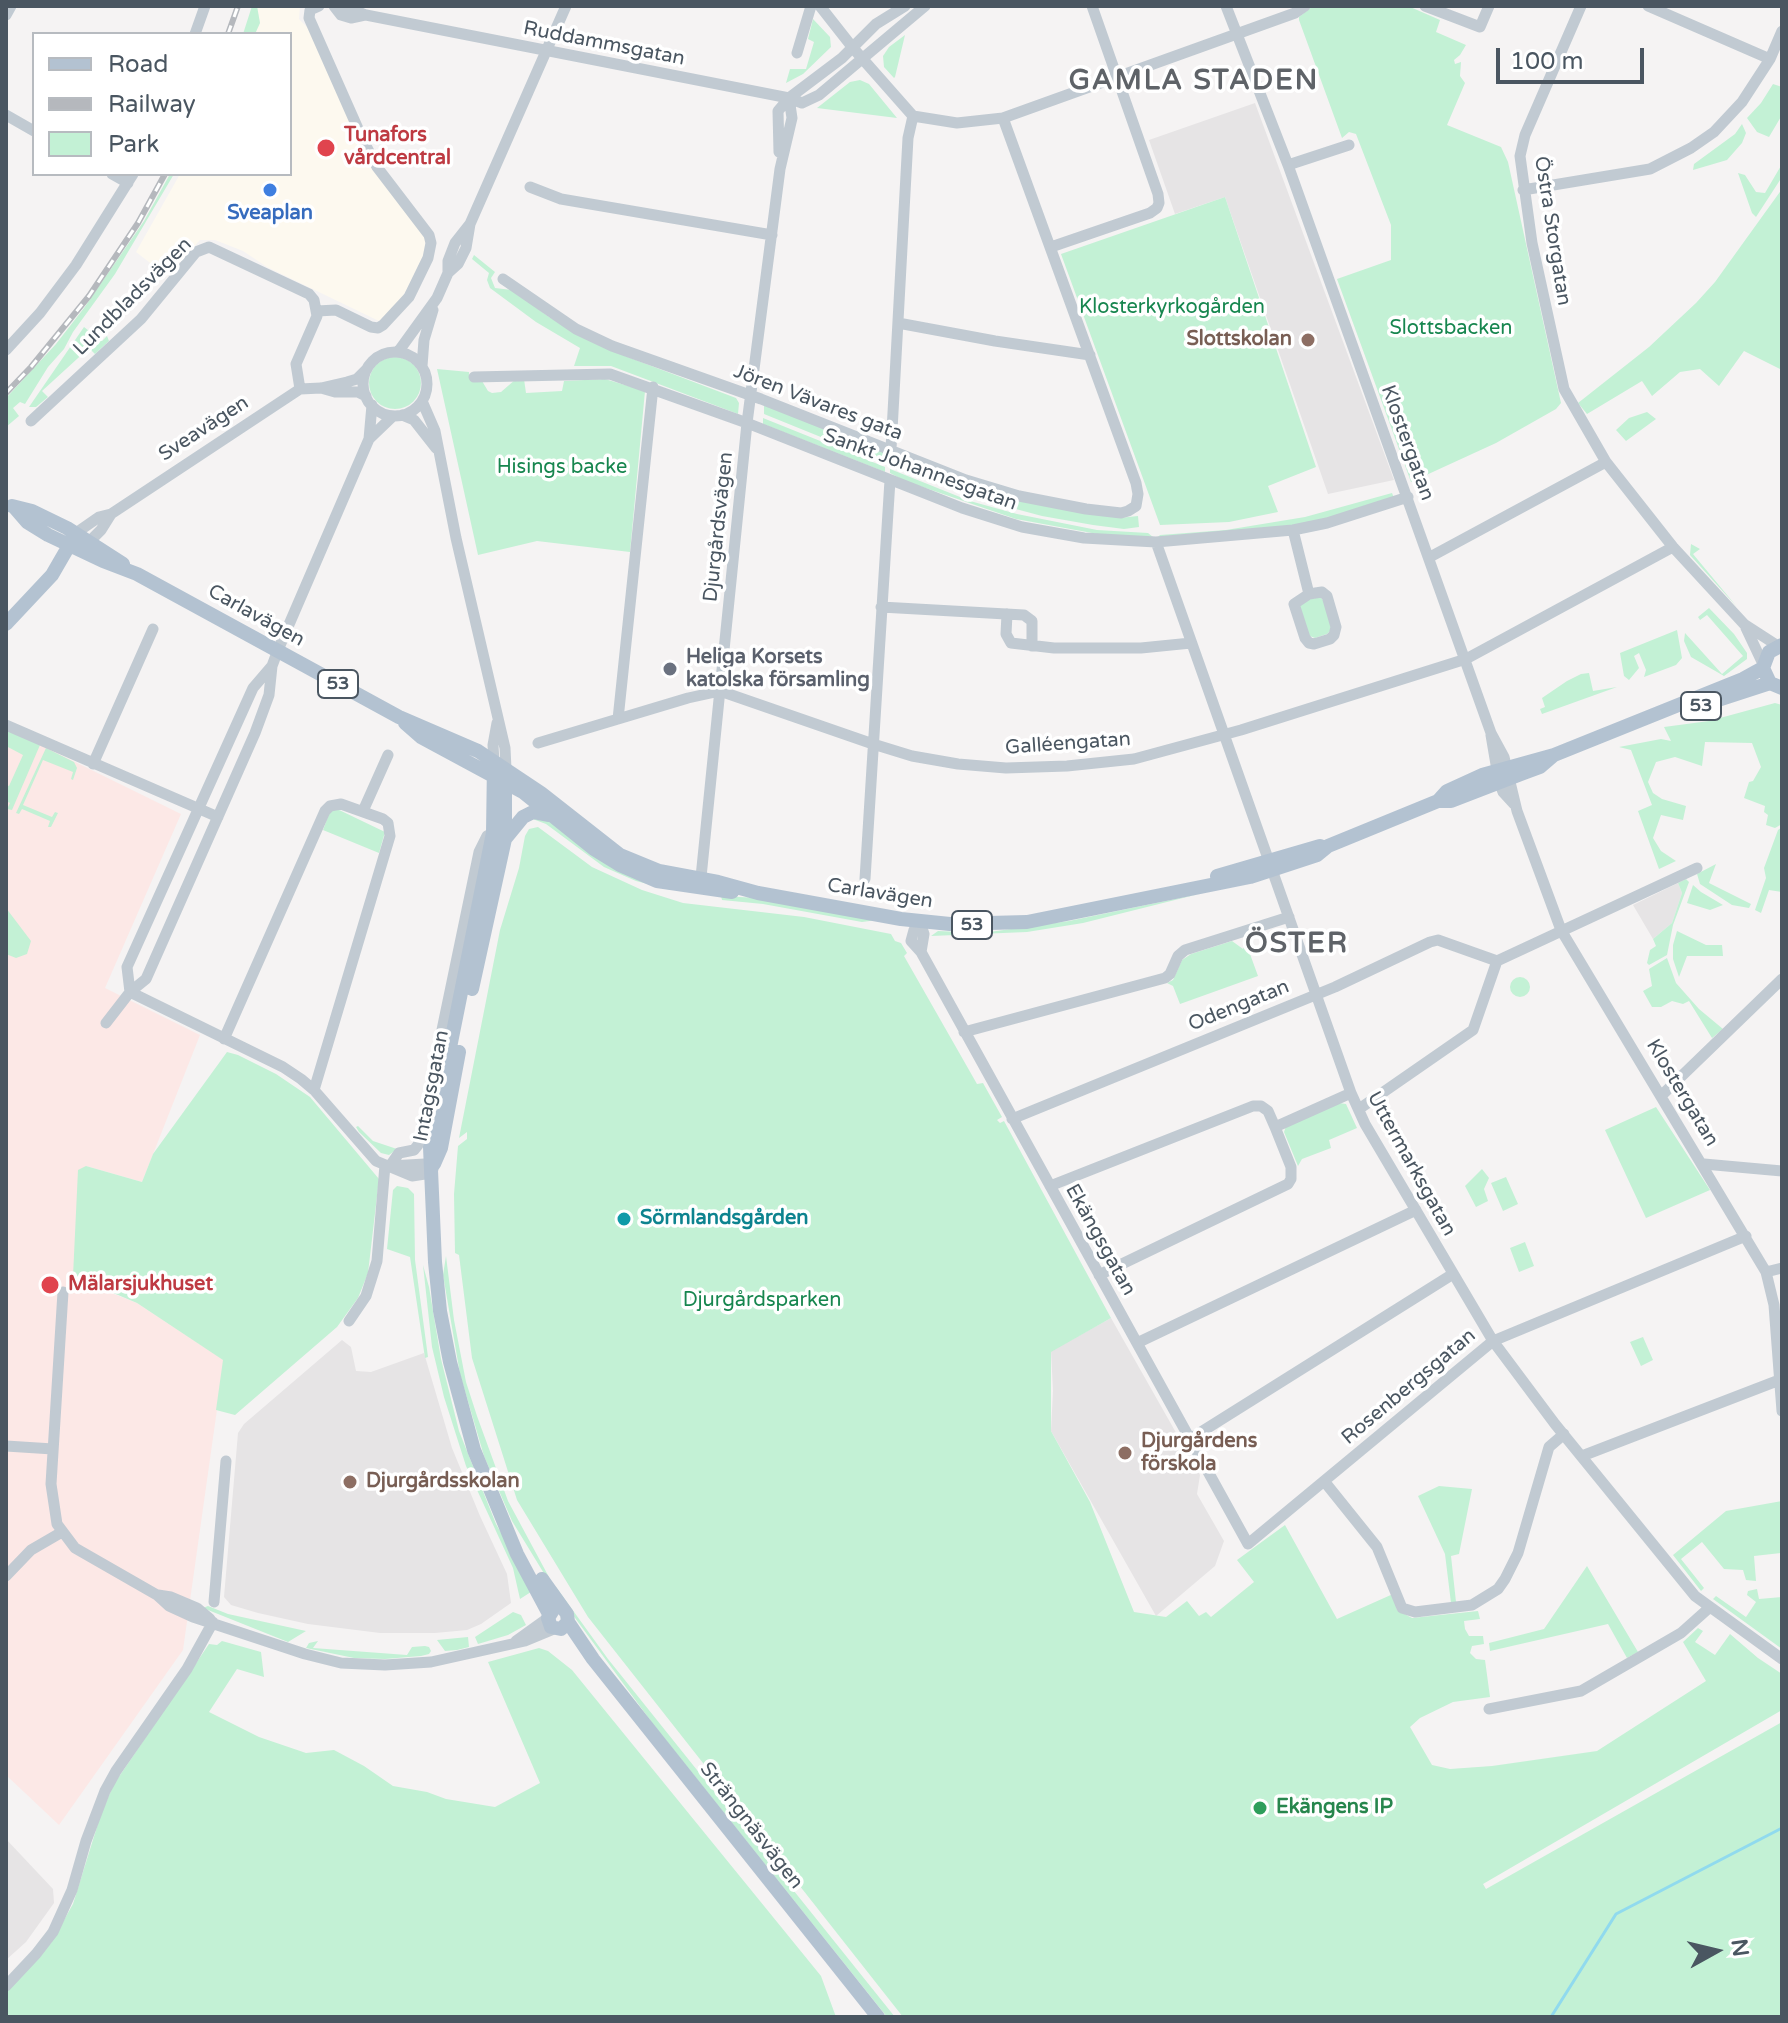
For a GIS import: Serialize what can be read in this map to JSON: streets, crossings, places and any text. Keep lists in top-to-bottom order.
{
  "streets": {
    "main road": [
      "Sveavägen",
      "Carlavägen",
      "53",
      "Intagsgatan",
      "Strängnäsvägen"
    ],
    "street": [
      "Ruddammsgatan",
      "Östra Storgatan",
      "Lundbladsvägen",
      "Jören Vävares gata",
      "Klostergatan",
      "Sankt Johannesgatan",
      "Djurgårdsvägen",
      "Galléengatan",
      "Odengatan",
      "Uttermarksgatan",
      "Ekängsgatan",
      "Rosenbergsgatan"
    ]
  },
  "crossings": [
    ["Ruddammsgatan", "Djurgårdsvägen"],
    ["Östra Storgatan", "Galléengatan"],
    ["Jören Vävares gata", "Djurgårdsvägen"],
    ["Sveavägen", "Carlavägen"],
    ["Klostergatan", "Sankt Johannesgatan"],
    ["Klostergatan", "Carlavägen"],
    ["Klostergatan", "Galléengatan"],
    ["Klostergatan", "Rosenbergsgatan"],
    ["Sankt Johannesgatan", "Djurgårdsvägen"],
    ["Sankt Johannesgatan", "Uttermarksgatan"],
    ["Djurgårdsvägen", "Carlavägen"],
    ["Djurgårdsvägen", "Galléengatan"],
    ["Carlavägen", "53"],
    ["Carlavägen", "Intagsgatan"],
    ["Carlavägen", "Uttermarksgatan"],
    ["Carlavägen", "Ekängsgatan"],
    ["Galléengatan", "Uttermarksgatan"],
    ["Odengatan", "Uttermarksgatan"],
    ["Odengatan", "Ekängsgatan"],
    ["Intagsgatan", "Strängnäsvägen"],
    ["Uttermarksgatan", "Rosenbergsgatan"],
    ["Ekängsgatan", "Rosenbergsgatan"]
  ],
  "districts": ["GAMLA STADEN", "ÖSTER"],
  "parks": [
    "Klosterkyrkogården",
    "Slottsbacken",
    "Hisings backe",
    "Djurgårdsparken"
  ],
  "places": [
    "Tunafors vårdcentral",
    "Sveaplan",
    "Slottskolan",
    "Heliga Korsets katolska församling",
    "Sörmlandsgården",
    "Mälarsjukhuset",
    "Djurgårdens förskola",
    "Djurgårdsskolan",
    "Ekängens IP"
  ],
  "legend": ["Road", "Railway", "Park"],
  "scale_bar": "100 m",
  "north": "right"
}
